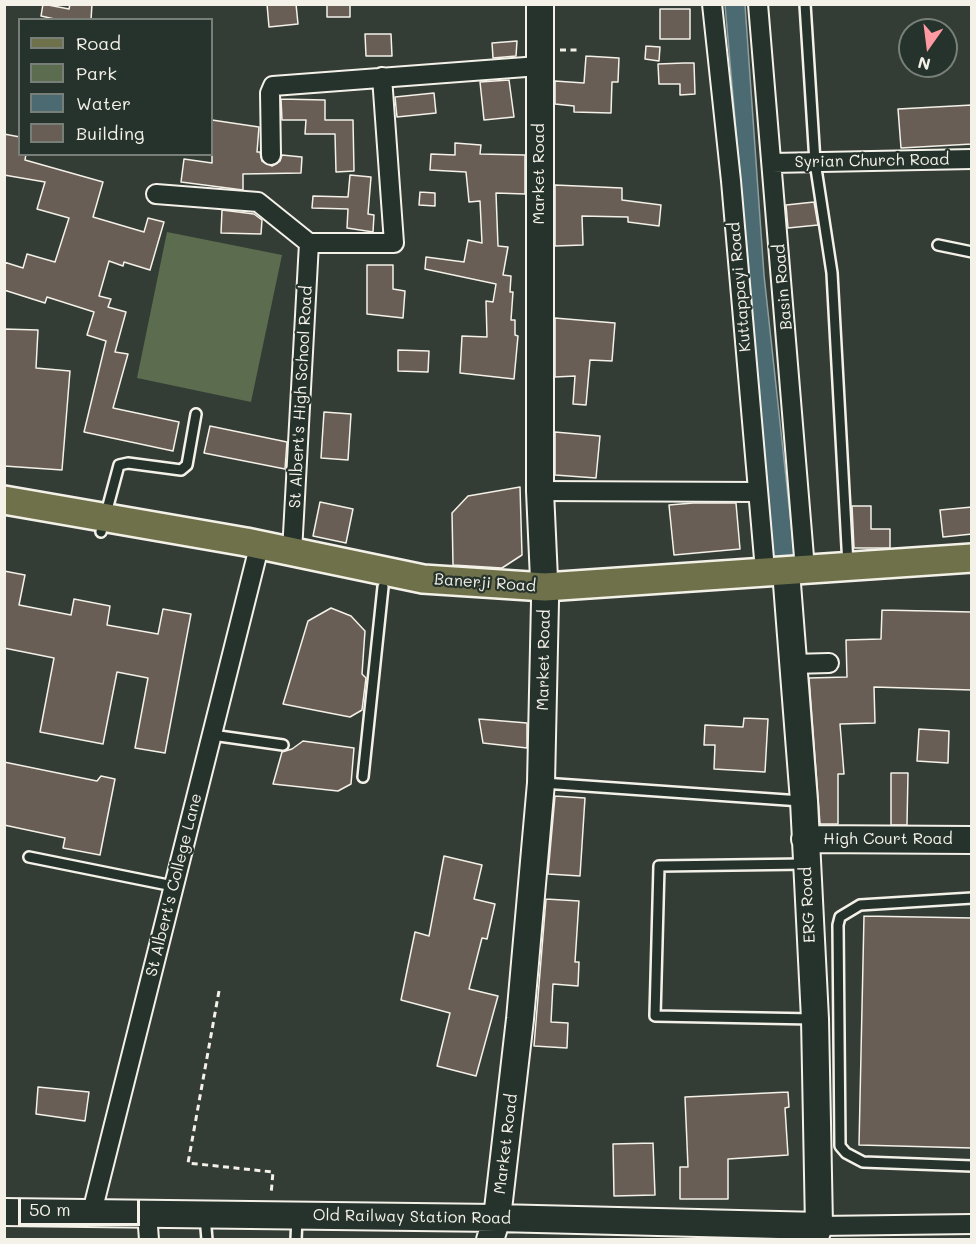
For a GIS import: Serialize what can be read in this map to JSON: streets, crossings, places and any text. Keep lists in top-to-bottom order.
{
  "streets": {
    "main road": ["Banerji Road"],
    "street": [
      "Syrian Church Road",
      "Market Road",
      "Kuttappayi Road",
      "Basin Road",
      "St Albert's High School Road",
      "High Court Road",
      "St Albert's College Lane",
      "ERG Road",
      "Old Railway Station Road"
    ]
  },
  "crossings": [
    ["Syrian Church Road", "Basin Road"],
    ["Market Road", "Banerji Road"],
    ["Market Road", "Old Railway Station Road"],
    ["Kuttappayi Road", "Basin Road"],
    ["Kuttappayi Road", "Banerji Road"],
    ["Kuttappayi Road", "ERG Road"],
    ["Basin Road", "Banerji Road"],
    ["Basin Road", "ERG Road"],
    ["St Albert's High School Road", "Banerji Road"],
    ["Banerji Road", "St Albert's College Lane"],
    ["Banerji Road", "ERG Road"],
    ["High Court Road", "ERG Road"],
    ["St Albert's College Lane", "Old Railway Station Road"],
    ["ERG Road", "Old Railway Station Road"]
  ],
  "legend": [
    "Road",
    "Park",
    "Water",
    "Building"
  ],
  "scale_bar": "50 m",
  "north": "bottom"
}
